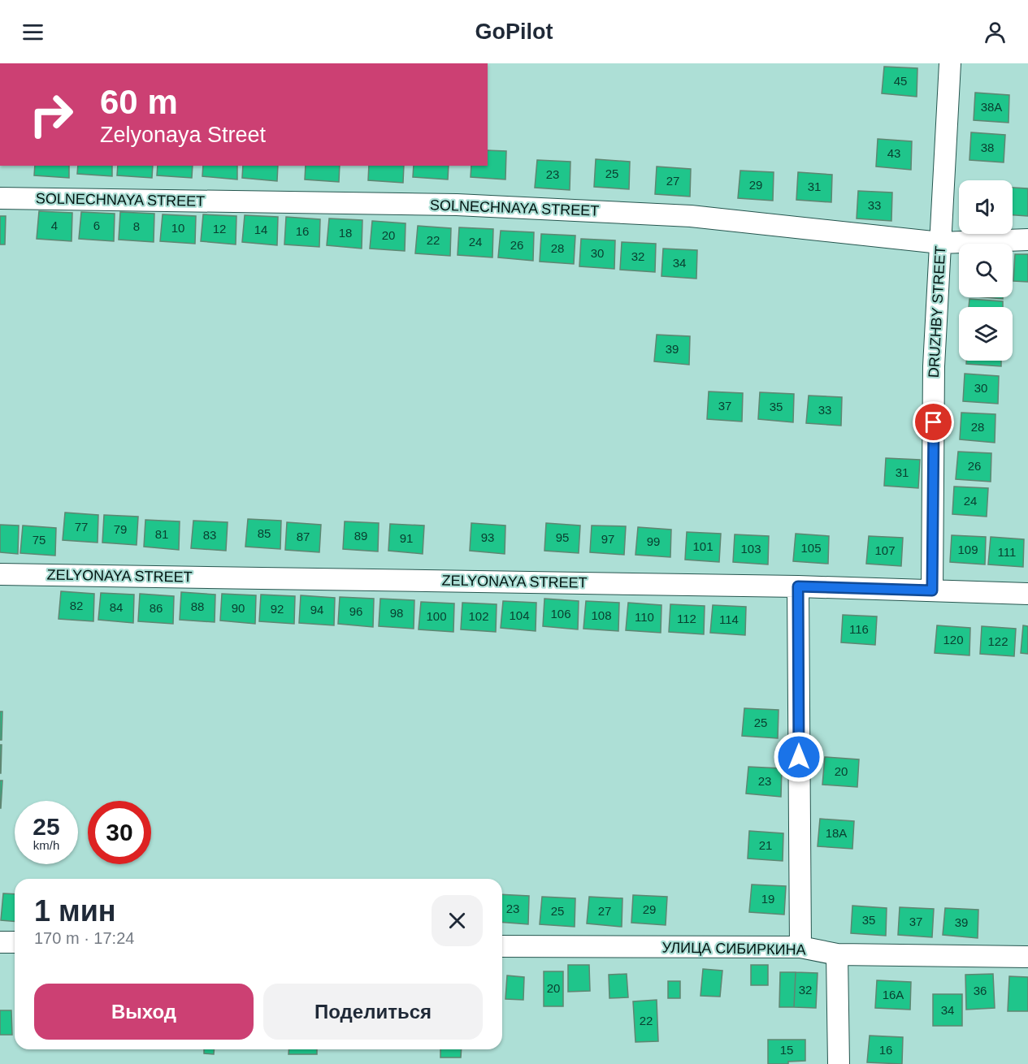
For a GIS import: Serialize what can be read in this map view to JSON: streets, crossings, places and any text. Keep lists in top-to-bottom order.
{
  "streets": {
    "street": [
      "SOLNECHNAYA STREET",
      "DRUZHBY STREET",
      "ZELYONAYA STREET",
      "УЛИЦА СИБИРКИНА"
    ]
  },
  "crossings": [
    ["SOLNECHNAYA STREET", "DRUZHBY STREET"],
    ["DRUZHBY STREET", "ZELYONAYA STREET"]
  ],
  "house_numbers": [
    "45",
    "38А",
    "38",
    "43",
    "25",
    "23",
    "27",
    "29",
    "31",
    "33",
    "4",
    "6",
    "8",
    "10",
    "12",
    "14",
    "16",
    "18",
    "20",
    "22",
    "24",
    "26",
    "28",
    "30",
    "32",
    "34",
    "39",
    "30",
    "37",
    "35",
    "33",
    "28",
    "26",
    "31",
    "24",
    "77",
    "79",
    "85",
    "81",
    "83",
    "89",
    "87",
    "93",
    "95",
    "91",
    "97",
    "75",
    "99",
    "101",
    "105",
    "103",
    "109",
    "107",
    "111",
    "82",
    "88",
    "84",
    "86",
    "90",
    "92",
    "94",
    "96",
    "98",
    "106",
    "104",
    "108",
    "100",
    "102",
    "110",
    "112",
    "114",
    "116",
    "120",
    "122",
    "25",
    "20",
    "23",
    "18А",
    "21",
    "19",
    "23",
    "29",
    "25",
    "27",
    "35",
    "37",
    "39",
    "20",
    "32",
    "36",
    "16А",
    "34",
    "22",
    "15",
    "16"
  ],
  "page": {
    "header": "GoPilot",
    "turn": ["60 m", "Zelyonaya Street"],
    "speed": "25 km/h",
    "limit": "30",
    "heading": ["1 мин", "170 m · 17:24"],
    "buttons": ["Выход", "Поделиться"]
  }
}
